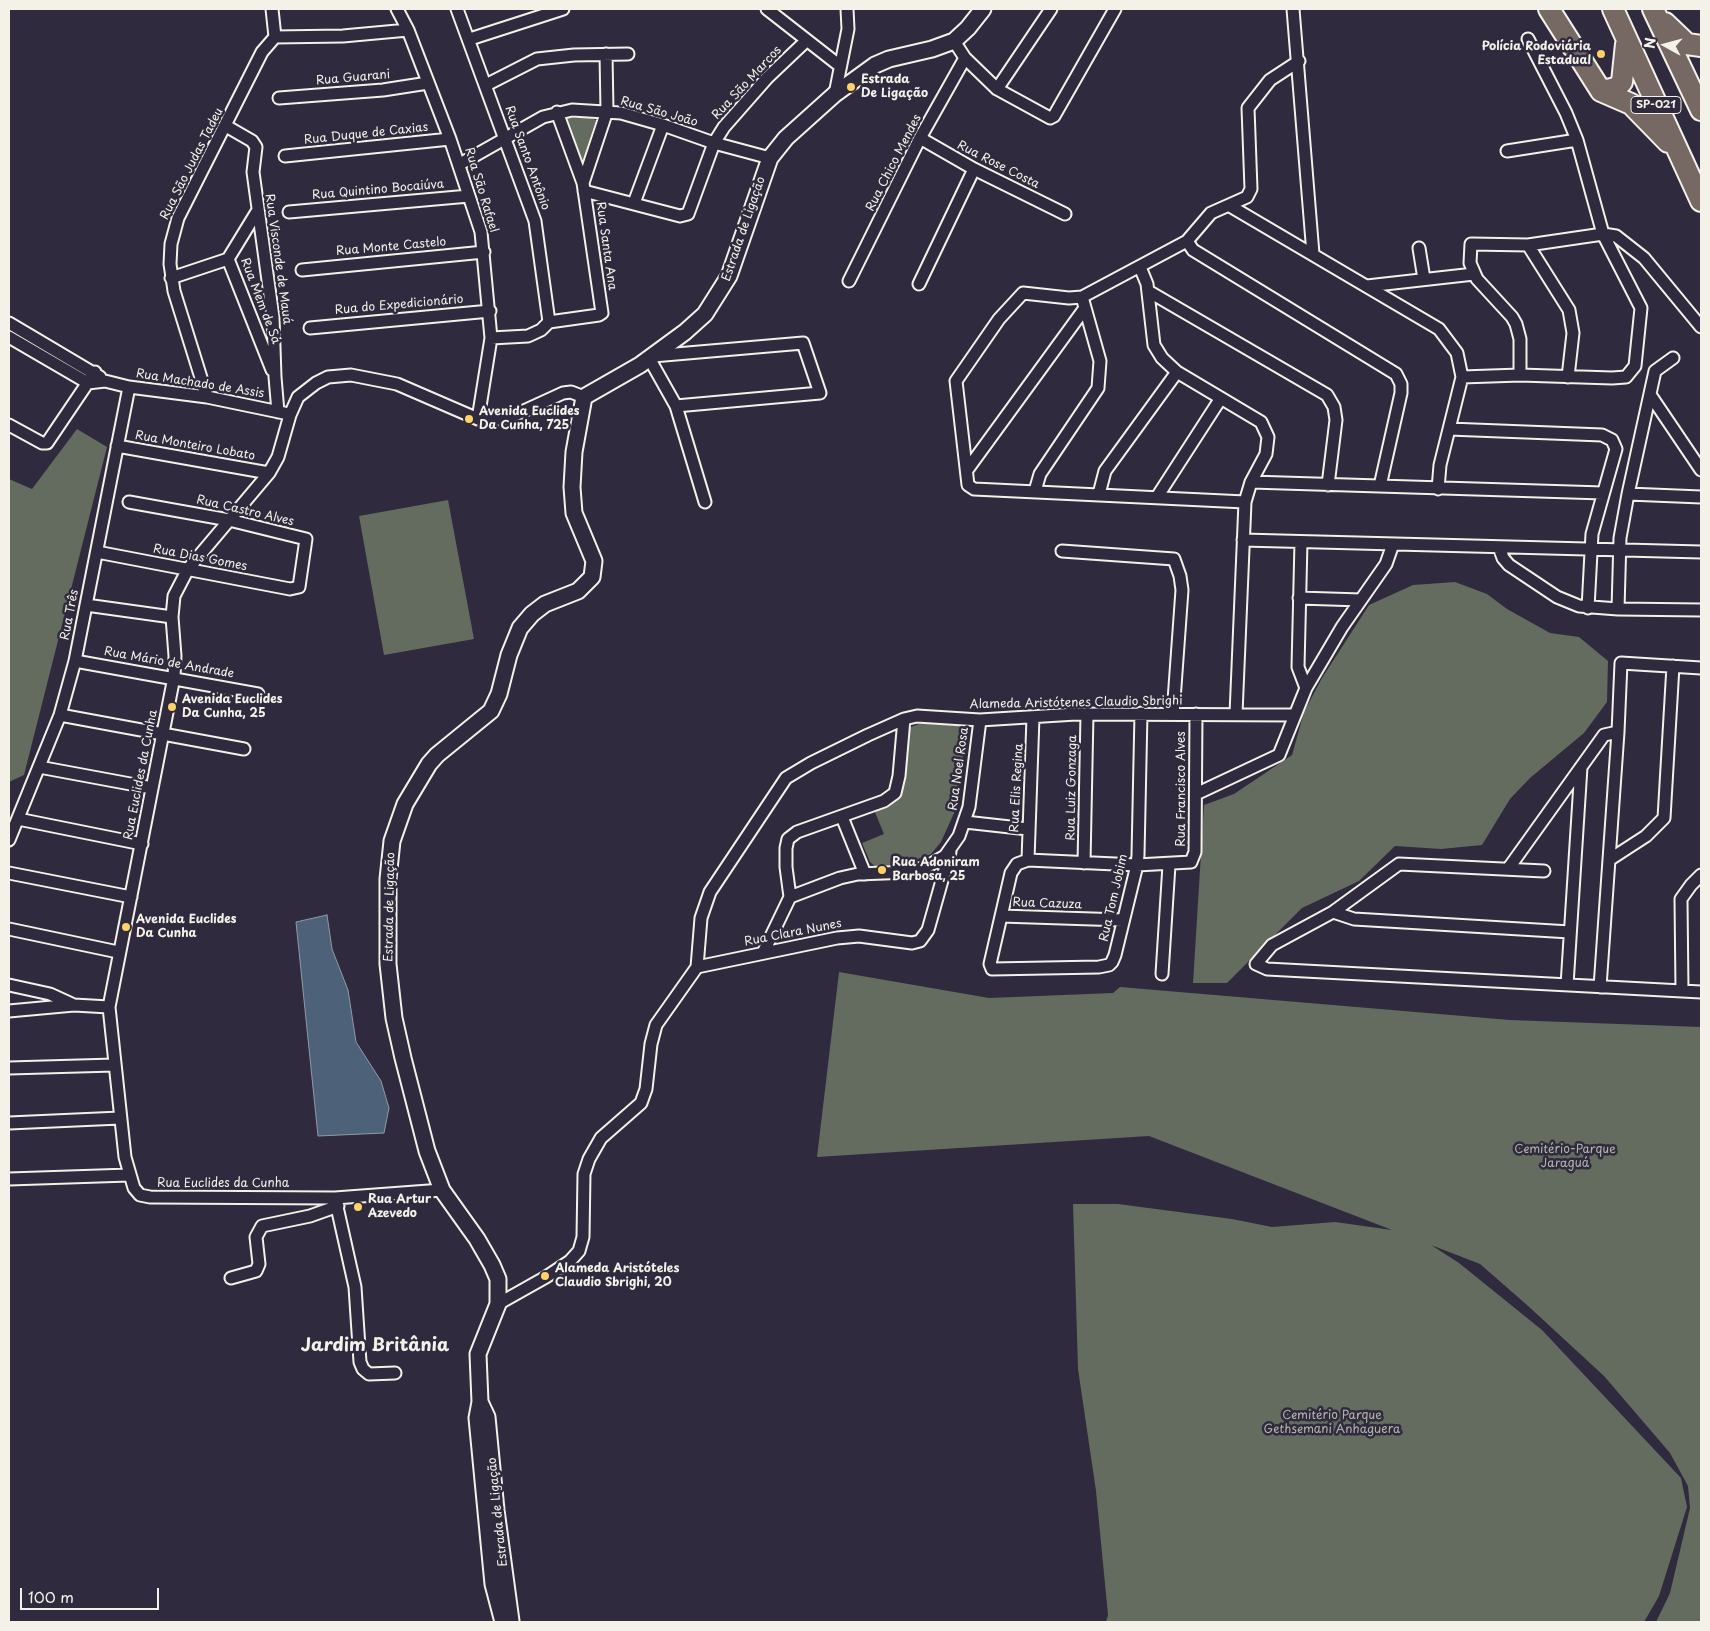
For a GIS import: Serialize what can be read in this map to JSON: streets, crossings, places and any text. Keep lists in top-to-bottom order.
{
  "streets": {
    "highway": ["SP-021"],
    "main road": ["Estrada de Ligação"],
    "street": [
      "Rua Guarani",
      "Rua São Marcos",
      "Rua São João",
      "Rua Duque de Caxias",
      "Rua Santo Antônio",
      "Rua Chico Mendes",
      "Rua São Judas Tadeu",
      "Rua Rose Costa",
      "Rua Quintino Bocaiúva",
      "Rua São Rafael",
      "Rua Santa Ana",
      "Rua Monte Castelo",
      "Rua Visconde de Mauá",
      "Rua Mem de Sá",
      "Rua do Expedicionário",
      "Rua Machado de Assis",
      "Rua Monteiro Lobato",
      "Rua Castro Alves",
      "Rua Dias Gomes",
      "Rua Três",
      "Rua Mário de Andrade",
      "Alameda Aristótenes Claudio Sbrighi",
      "Rua Noel Rosa",
      "Rua Euclides da Cunha",
      "Rua Elis Regina",
      "Rua Luiz Gonzaga",
      "Rua Francisco Alves",
      "Rua Tom Jobim",
      "Rua Cazuza",
      "Rua Clara Nunes"
    ]
  },
  "crossings": [
    ["Rua Guarani", "Rua São Rafael"],
    ["Rua São Marcos", "Rua São João"],
    ["Rua São Marcos", "Rua Santa Ana"],
    ["Rua São João", "Rua Santo Antônio"],
    ["Rua São João", "Rua São Rafael"],
    ["Rua São João", "Estrada de Ligação"],
    ["Rua São João", "Rua Santa Ana"],
    ["Rua Duque de Caxias", "Rua São Rafael"],
    ["Rua Santo Antônio", "Rua Santa Ana"],
    ["Rua Chico Mendes", "Rua Rose Costa"],
    ["Rua São Judas Tadeu", "Rua Visconde de Mauá"],
    ["Rua São Judas Tadeu", "Rua Machado de Assis"],
    ["Rua Quintino Bocaiúva", "Rua São Rafael"],
    ["Rua São Rafael", "Rua Monte Castelo"],
    ["Rua São Rafael", "Rua do Expedicionário"],
    ["Rua São Rafael", "Rua Euclides da Cunha"],
    ["Estrada de Ligação", "Rua Euclides da Cunha"],
    ["Rua Visconde de Mauá", "Rua Mem de Sá"],
    ["Rua Visconde de Mauá", "Rua Machado de Assis"],
    ["Rua Machado de Assis", "Rua Três"],
    ["Rua Machado de Assis", "Rua Euclides da Cunha"],
    ["Rua Monteiro Lobato", "Rua Três"],
    ["Rua Monteiro Lobato", "Rua Euclides da Cunha"],
    ["Rua Castro Alves", "Rua Dias Gomes"],
    ["Rua Castro Alves", "Rua Euclides da Cunha"],
    ["Rua Dias Gomes", "Rua Três"],
    ["Rua Dias Gomes", "Rua Euclides da Cunha"],
    ["Rua Três", "Rua Mário de Andrade"],
    ["Rua Mário de Andrade", "Rua Euclides da Cunha"],
    ["Alameda Aristótenes Claudio Sbrighi", "Rua Noel Rosa"],
    ["Alameda Aristótenes Claudio Sbrighi", "Rua Elis Regina"],
    ["Alameda Aristótenes Claudio Sbrighi", "Rua Luiz Gonzaga"],
    ["Alameda Aristótenes Claudio Sbrighi", "Rua Francisco Alves"],
    ["Alameda Aristótenes Claudio Sbrighi", "Rua Tom Jobim"],
    ["Alameda Aristótenes Claudio Sbrighi", "Rua Clara Nunes"],
    ["Rua Noel Rosa", "Rua Clara Nunes"],
    ["Rua Tom Jobim", "Rua Cazuza"]
  ],
  "districts": ["Jardim Britânia"],
  "parks": ["Cemitério-Parque Jaraguá", "Cemitério Parque Gethsemani Anhaguera"],
  "places": [
    "Polícia Rodoviária Estadual",
    "Estrada De Ligação",
    "Avenida Euclides Da Cunha, 725",
    "Avenida Euclides Da Cunha, 25",
    "Rua Adoniram Barbosa, 25",
    "Avenida Euclides Da Cunha",
    "Rua Artur Azevedo",
    "Alameda Aristóteles Claudio Sbrighi, 20"
  ],
  "scale_bar": "100 m",
  "north": "left"
}
